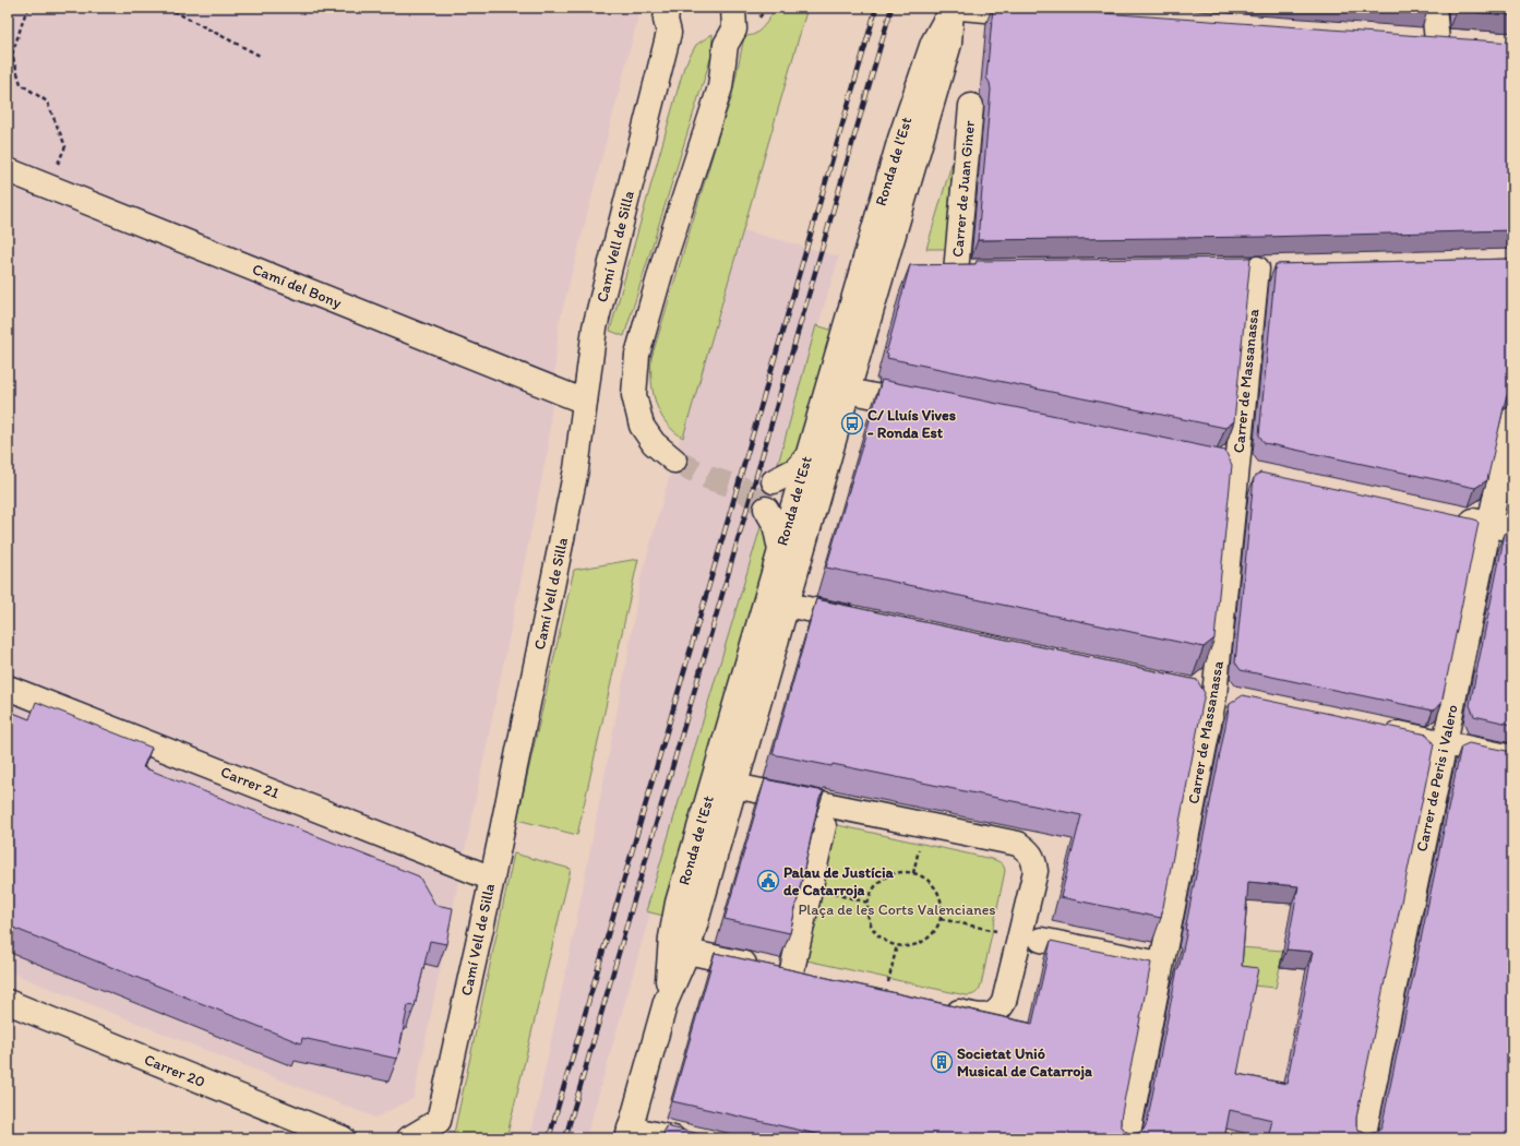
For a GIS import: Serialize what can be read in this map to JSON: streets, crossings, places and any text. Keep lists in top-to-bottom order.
{
  "streets": {
    "street": [
      "Ronda de l'Est",
      "Carrer de Juan Giner",
      "Camí Vell de Silla",
      "Camí del Bony",
      "Carrer de Massanassa",
      "Carrer de Peris i Valero",
      "Carrer 21",
      "Carrer 20"
    ]
  },
  "crossings": [
    ["Camí Vell de Silla", "Camí del Bony"],
    ["Camí Vell de Silla", "Carrer 21"]
  ],
  "parks": ["Plaça de les Corts Valencianes"],
  "places": {
    "bus stop": ["C/ Lluís Vives - Ronda Est"],
    "public building": ["Palau de Justícia de Catarroja"],
    "building": ["Societat Unió Musical de Catarroja"]
  }
}
